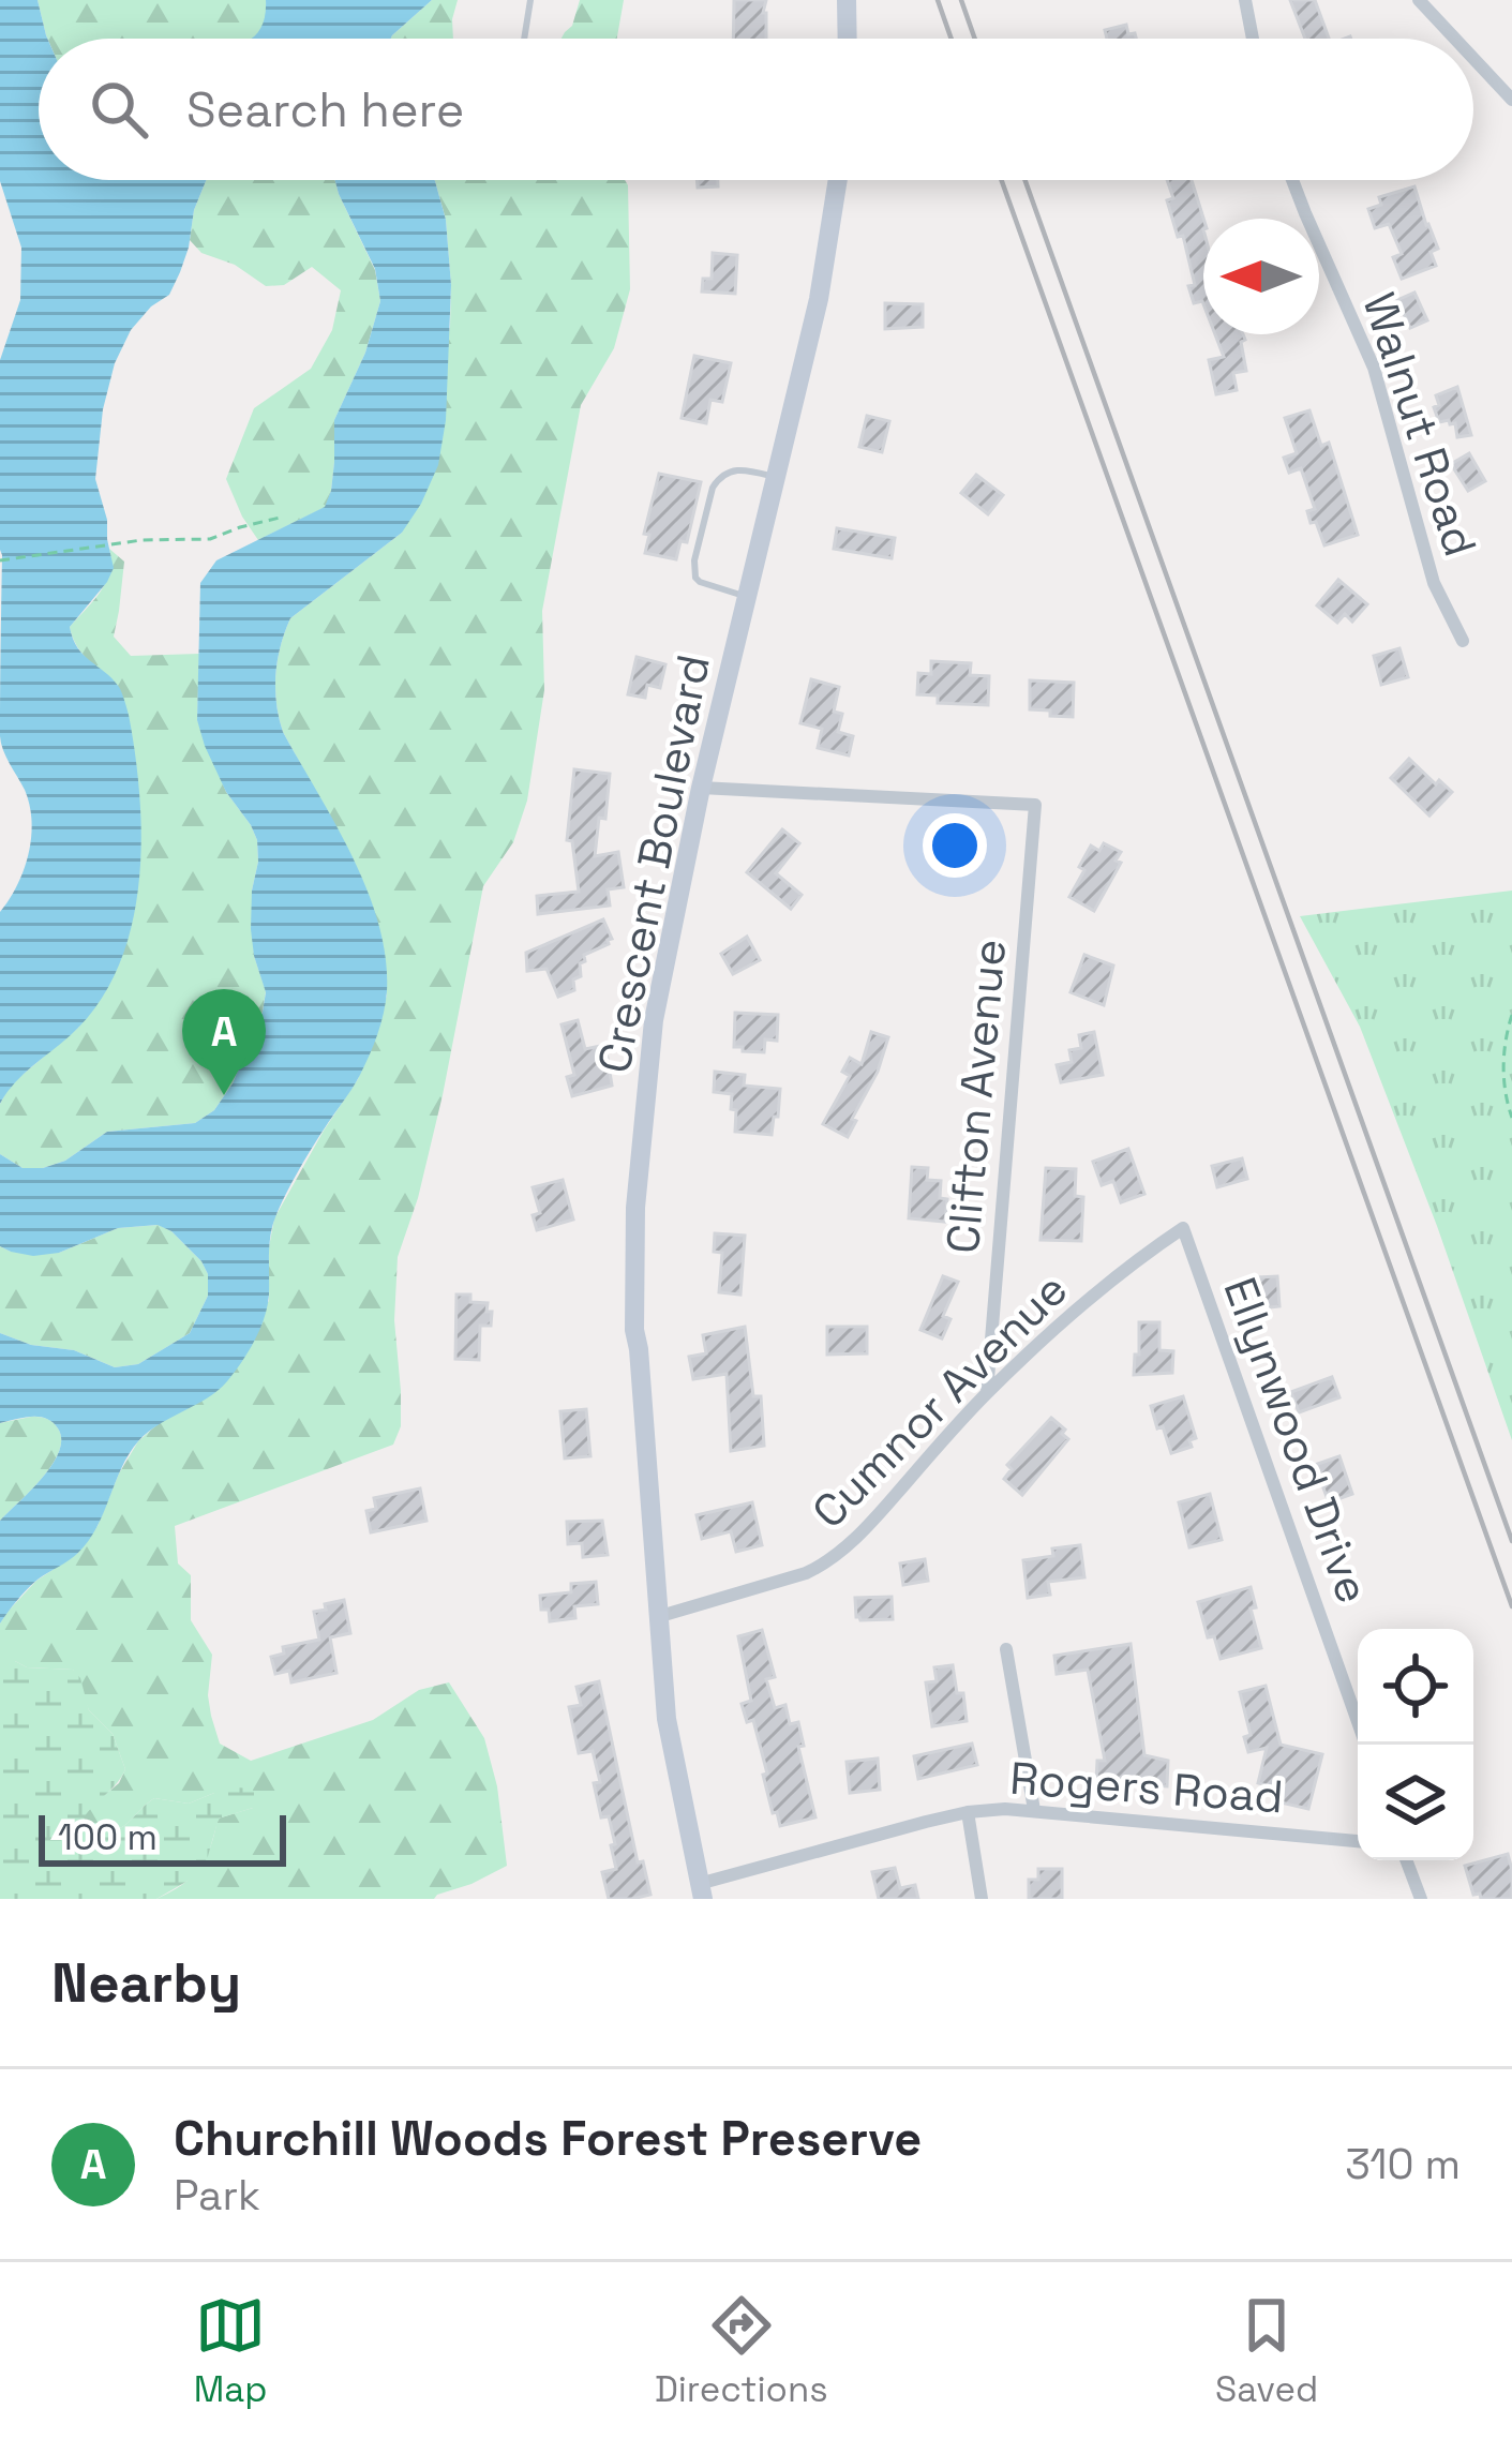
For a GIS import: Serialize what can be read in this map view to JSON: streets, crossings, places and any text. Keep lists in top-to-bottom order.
{
  "streets": {
    "street": [
      "Walnut Road",
      "Crescent Boulevard",
      "Clifton Avenue",
      "Cumnor Avenue",
      "Ellynwood Drive",
      "Rogers Road"
    ]
  },
  "crossings": [
    ["Crescent Boulevard", "Clifton Avenue"],
    ["Crescent Boulevard", "Cumnor Avenue"],
    ["Crescent Boulevard", "Rogers Road"],
    ["Clifton Avenue", "Cumnor Avenue"],
    ["Cumnor Avenue", "Ellynwood Drive"]
  ],
  "scale_bar": "100 m",
  "north": "left",
  "page": {
    "search": "Search here",
    "pins": "A",
    "scale": "100 m",
    "heading": "Nearby",
    "list": [
      {
        "mark": "A",
        "name": "Churchill Woods Forest Preserve",
        "note": "Park",
        "value": "310 m"
      }
    ],
    "nav": ["Map", "Directions", "Saved"]
  }
}
